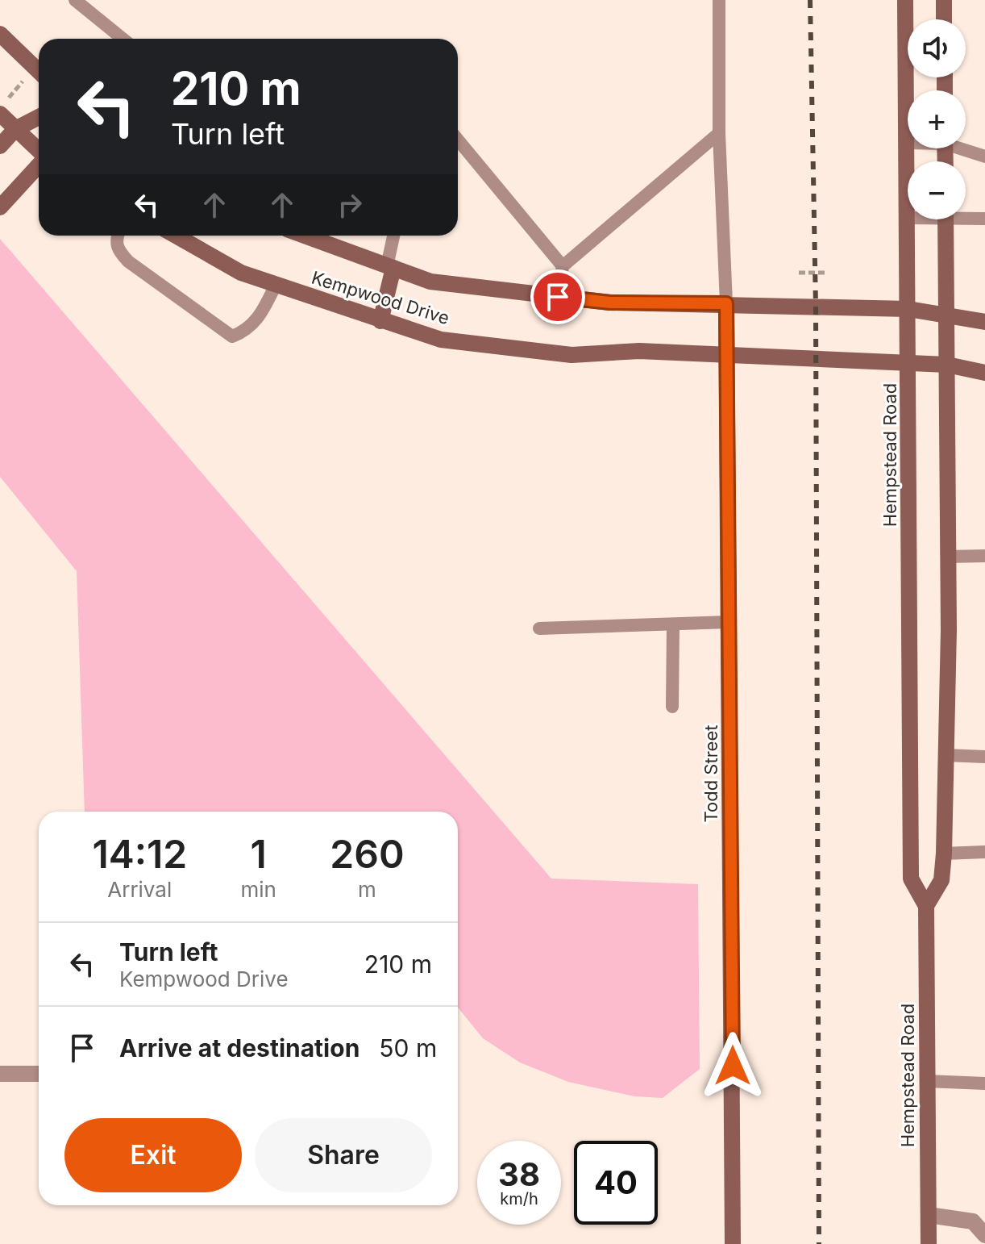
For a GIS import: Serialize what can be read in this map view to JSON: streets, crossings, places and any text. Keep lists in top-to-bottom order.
{
  "streets": {
    "main road": ["Kempwood Drive", "Hempstead Road", "Todd Street"]
  },
  "crossings": [
    ["Kempwood Drive", "Hempstead Road"],
    ["Kempwood Drive", "Todd Street"]
  ],
  "page": {
    "map_buttons": ["+", "−"],
    "turn": ["210 m", "Turn left"],
    "eta": [
      "14:12",
      "Arrival",
      "1",
      "min",
      "260",
      "m"
    ],
    "list": [
      {
        "name": "Turn left",
        "note": "Kempwood Drive",
        "value": "210 m"
      },
      {
        "name": "Arrive at destination",
        "value": "50 m"
      }
    ],
    "buttons": ["Exit", "Share"],
    "speed": "38 km/h",
    "limit": "40"
  }
}
